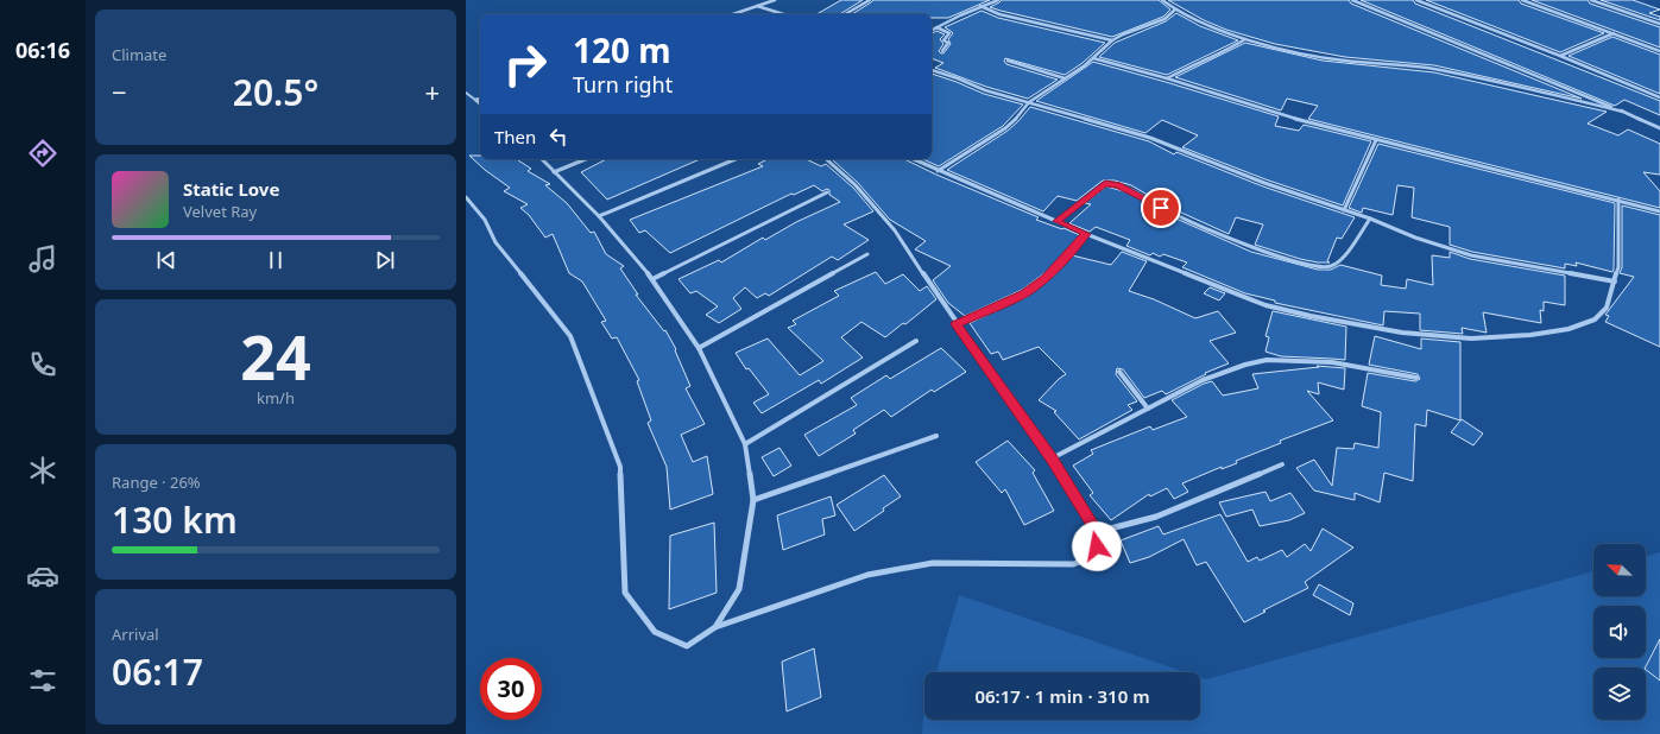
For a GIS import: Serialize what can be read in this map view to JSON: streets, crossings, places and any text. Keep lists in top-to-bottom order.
{
  "north": "top left",
  "page": {
    "tabs": "06:16",
    "tile": [
      "Climate",
      ["24", "km/h"],
      ["Range · 26%", "130 km"],
      ["Arrival", "06:17"]
    ],
    "turn": ["120 m", "Turn right"],
    "heat": ["−", "20.5°", "+"],
    "then": "Then",
    "song": ["Static Love", "Velvet Ray"],
    "limit": "30",
    "trip": "06:17 · 1 min · 310 m"
  }
}
